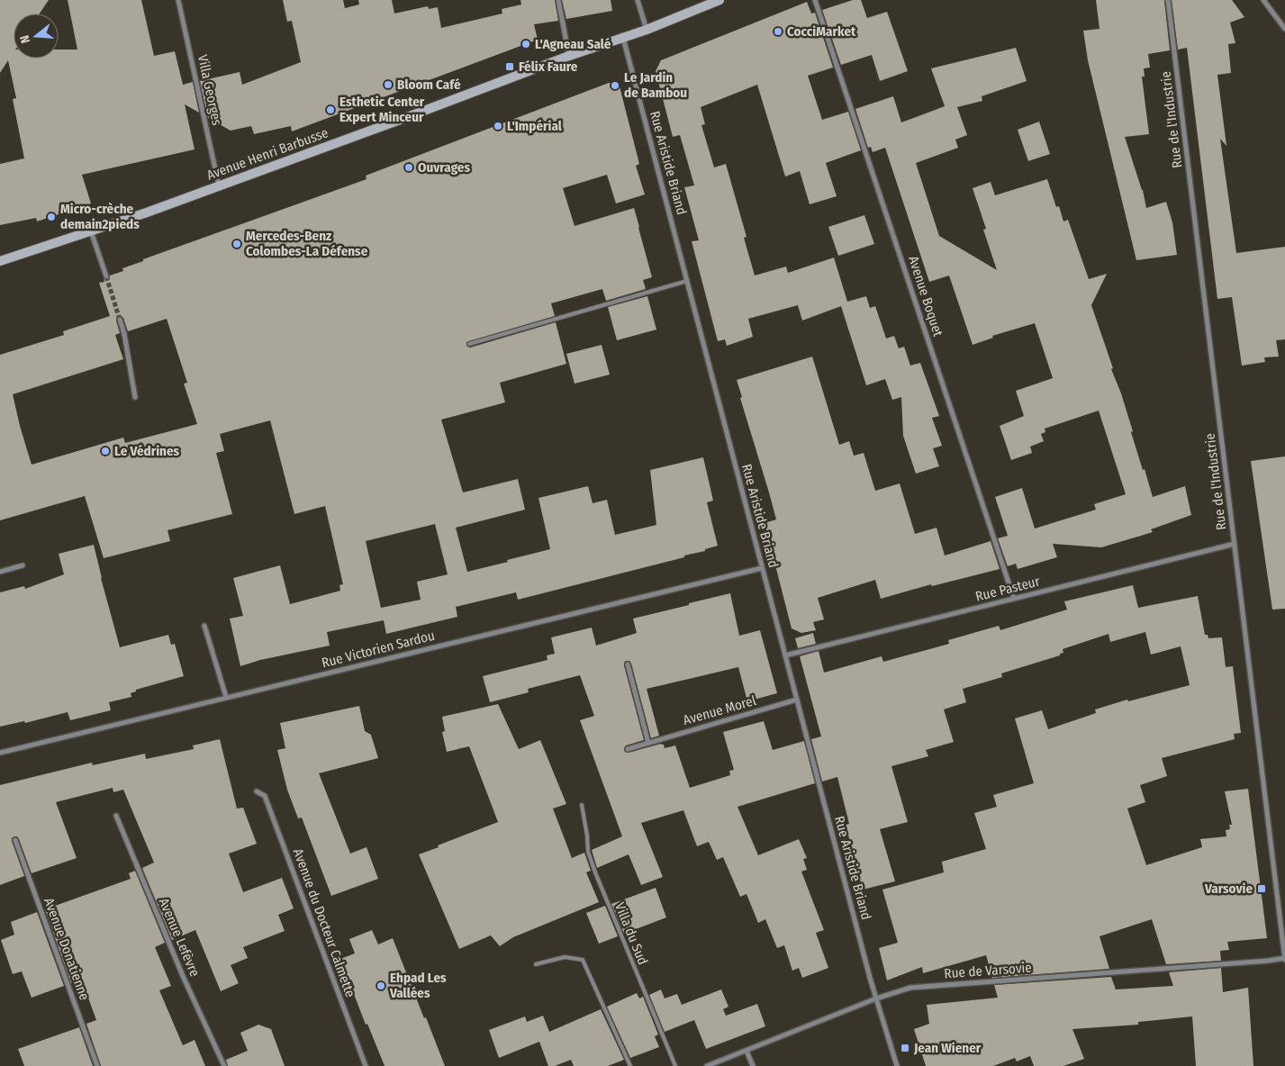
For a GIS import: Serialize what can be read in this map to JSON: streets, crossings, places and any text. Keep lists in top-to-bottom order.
{
  "streets": {
    "main road": ["Avenue Henri Barbusse"],
    "street": [
      "Villa Georges",
      "Rue de l'Industrie",
      "Rue Aristide Briand",
      "Avenue Boquet",
      "Rue Pasteur",
      "Rue Victorien Sardou",
      "Avenue Morel",
      "Avenue du Docteur Calmette",
      "Avenue Lefèvre",
      "Avenue Donatienne",
      "Rue de Varsovie"
    ],
    "lane": ["Villa du Sud"]
  },
  "crossings": [
    ["Villa Georges", "Avenue Henri Barbusse"],
    ["Rue de l'Industrie", "Rue Pasteur"],
    ["Rue de l'Industrie", "Rue de Varsovie"],
    ["Avenue Henri Barbusse", "Rue Aristide Briand"],
    ["Rue Aristide Briand", "Rue Pasteur"],
    ["Rue Aristide Briand", "Rue Victorien Sardou"],
    ["Rue Aristide Briand", "Avenue Morel"],
    ["Rue Aristide Briand", "Rue de Varsovie"],
    ["Avenue Boquet", "Rue Pasteur"]
  ],
  "places": {
    "other": [
      "CocciMarket",
      "L'Agneau Salé",
      "Bloom Café",
      "Le Jardin de Bambou",
      "Esthetic Center Expert Minceur",
      "L'Impérial",
      "Ouvrages",
      "Micro-crèche demain2pieds",
      "Mercedes-Benz Colombes-La Défense",
      "Le Védrines",
      "Ehpad Les Vallées"
    ],
    "transit": ["Félix Faure", "Varsovie", "Jean Wiener"]
  },
  "north": "left"
}
